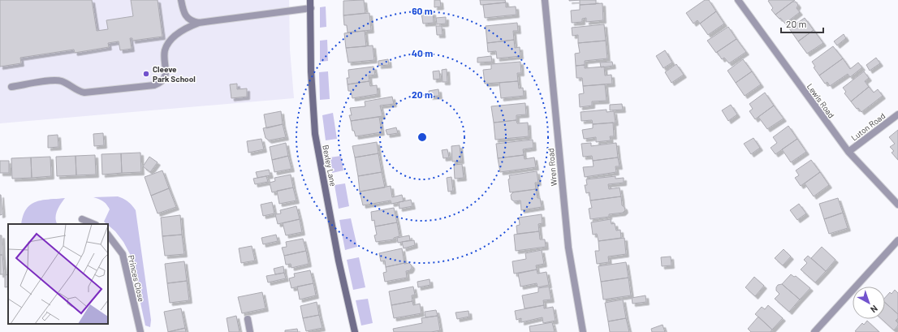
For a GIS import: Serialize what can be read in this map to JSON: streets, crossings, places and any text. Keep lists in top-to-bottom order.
{
  "streets": {
    "street": [
      "Lewis Road",
      "Luton Road",
      "Bexley Lane",
      "Wren Road",
      "Princes Close"
    ]
  },
  "crossings": [
    ["Lewis Road", "Luton Road"]
  ],
  "places": ["Cleeve Park School"],
  "scale_bar": "20 m",
  "north": "bottom right",
  "rings": ["60 m", "40 m", "20 m"]
}
